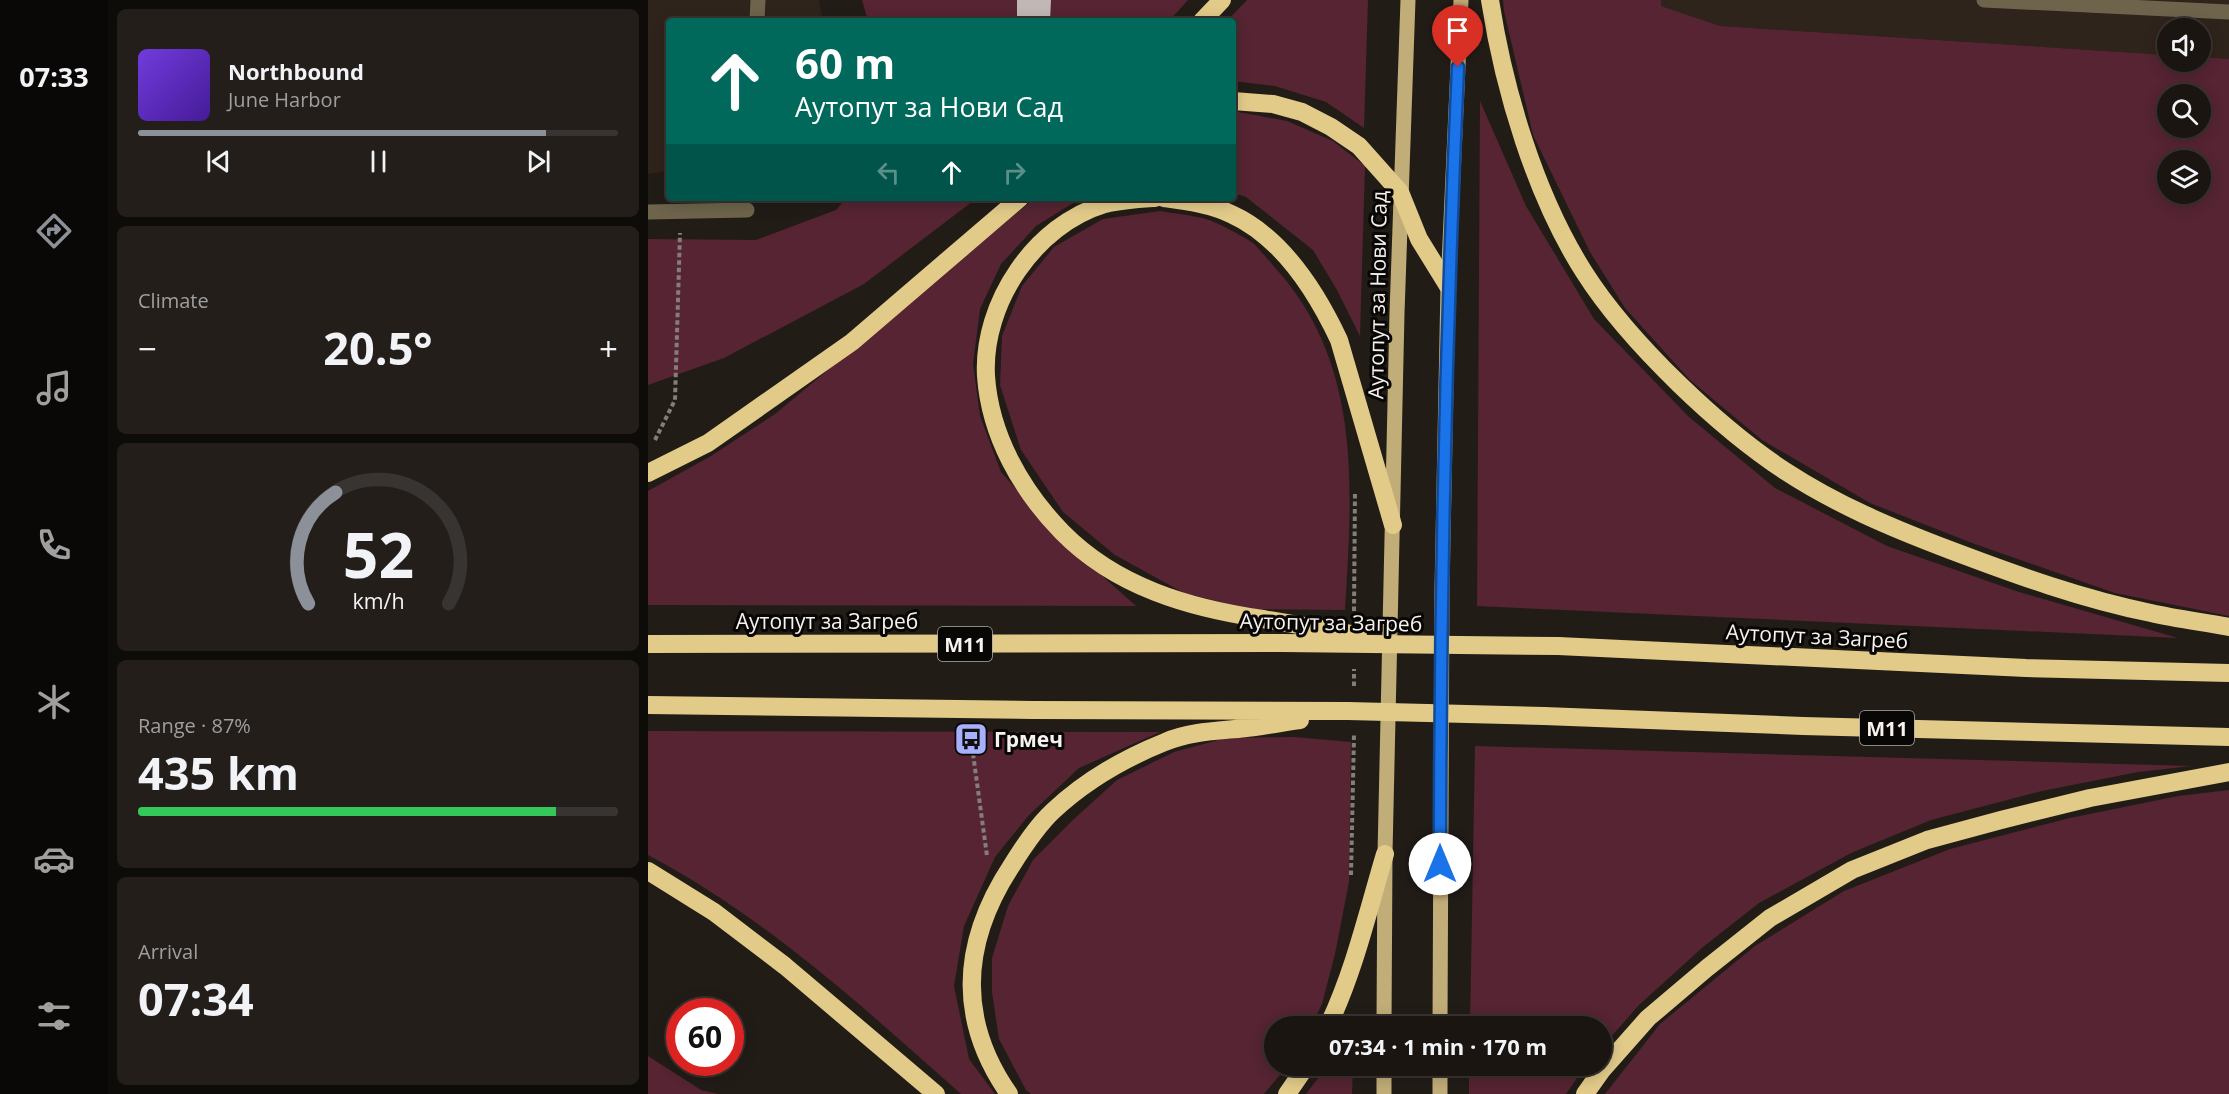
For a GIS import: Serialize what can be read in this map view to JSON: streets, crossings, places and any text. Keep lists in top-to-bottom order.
{
  "streets": {
    "highway": ["Аутопут за Загреб", "M11"],
    "main road": ["Аутопут за Нови Сад"]
  },
  "places": {
    "bus stop": ["Грмеч"]
  },
  "page": {
    "tabs": "07:33",
    "turn": ["60 m", "Аутопут за Нови Сад"],
    "song": ["Northbound", "June Harbor"],
    "tile": [
      "Climate",
      ["Range · 87%", "435 km"],
      ["Arrival", "07:34"]
    ],
    "heat": ["−", "20.5°", "+"],
    "limit": "60",
    "trip": "07:34 · 1 min · 170 m",
    "gauge": ["52", "km/h"]
  }
}
